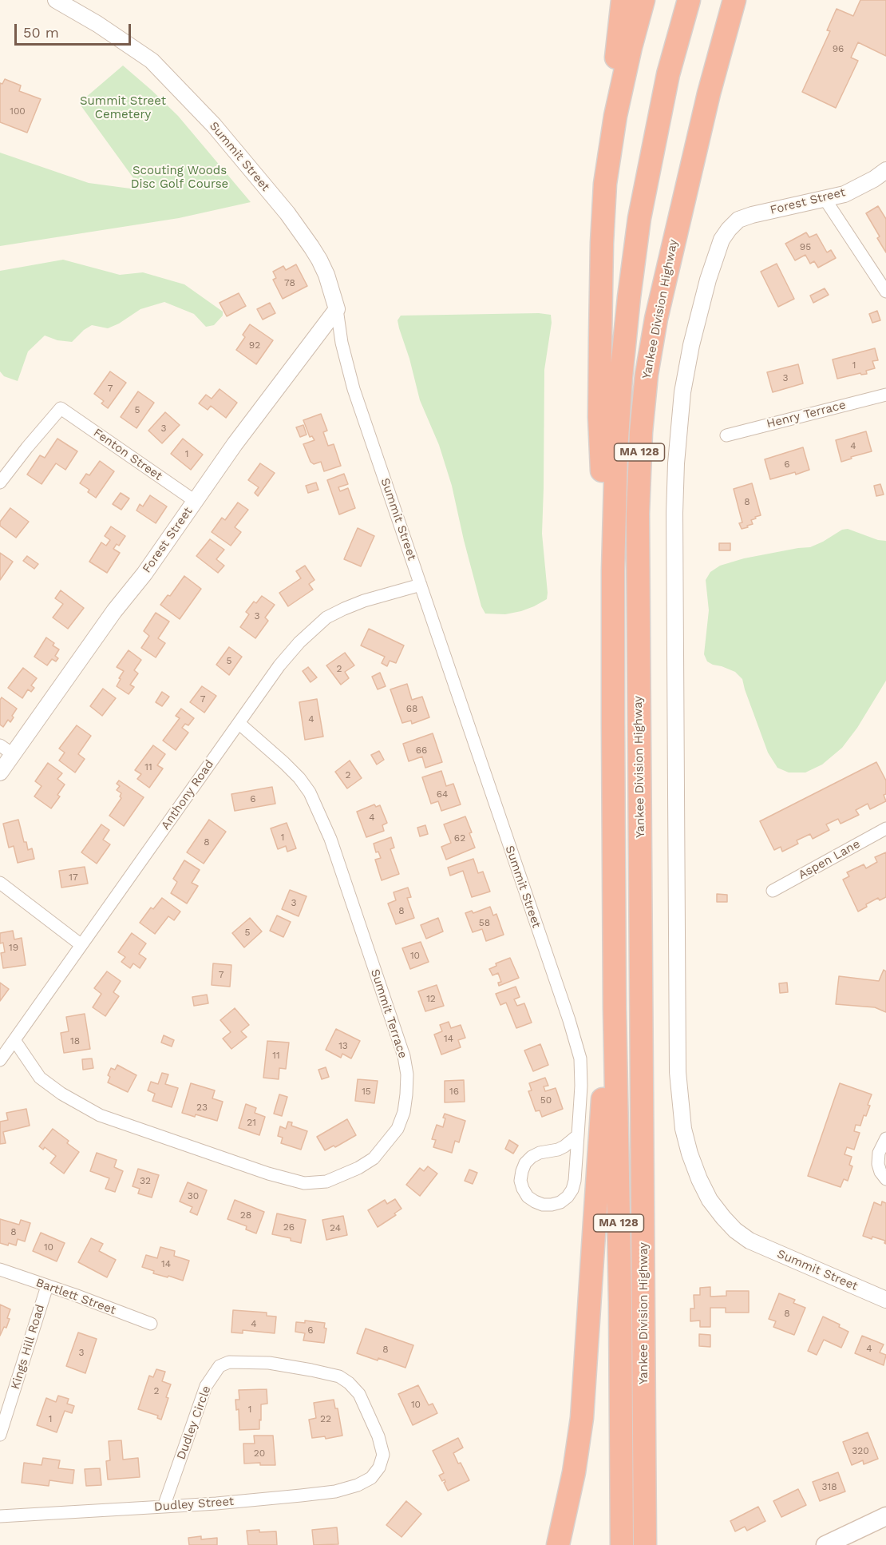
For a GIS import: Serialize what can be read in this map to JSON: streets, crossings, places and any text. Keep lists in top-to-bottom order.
{
  "streets": {
    "highway": ["Yankee Division Highway", "MA 128"],
    "street": [
      "Summit Street",
      "Forest Street",
      "Henry Terrace",
      "Fenton Street",
      "Anthony Road",
      "Aspen Lane",
      "Summit Terrace",
      "Bartlett Street",
      "Kings Hill Road",
      "Dudley Circle",
      "Dudley Street"
    ]
  },
  "crossings": [
    ["Summit Street", "Forest Street"],
    ["Summit Street", "Anthony Road"],
    ["Forest Street", "Fenton Street"],
    ["Anthony Road", "Summit Terrace"],
    ["Bartlett Street", "Kings Hill Road"],
    ["Dudley Circle", "Dudley Street"]
  ],
  "parks": ["Summit Street Cemetery", "Scouting Woods Disc Golf Course"],
  "house_numbers": [
    "96",
    "100",
    "95",
    "78",
    "92",
    "1",
    "3",
    "7",
    "5",
    "3",
    "4",
    "1",
    "6",
    "8",
    "3",
    "5",
    "2",
    "7",
    "68",
    "4",
    "66",
    "11",
    "2",
    "64",
    "6",
    "4",
    "1",
    "62",
    "8",
    "17",
    "3",
    "8",
    "58",
    "5",
    "19",
    "10",
    "7",
    "12",
    "14",
    "18",
    "13",
    "11",
    "15",
    "16",
    "50",
    "23",
    "21",
    "32",
    "30",
    "28",
    "26",
    "24",
    "8",
    "10",
    "14",
    "8",
    "4",
    "6",
    "4",
    "8",
    "3",
    "2",
    "10",
    "1",
    "1",
    "22",
    "320",
    "20",
    "318"
  ],
  "scale_bar": "50 m"
}
